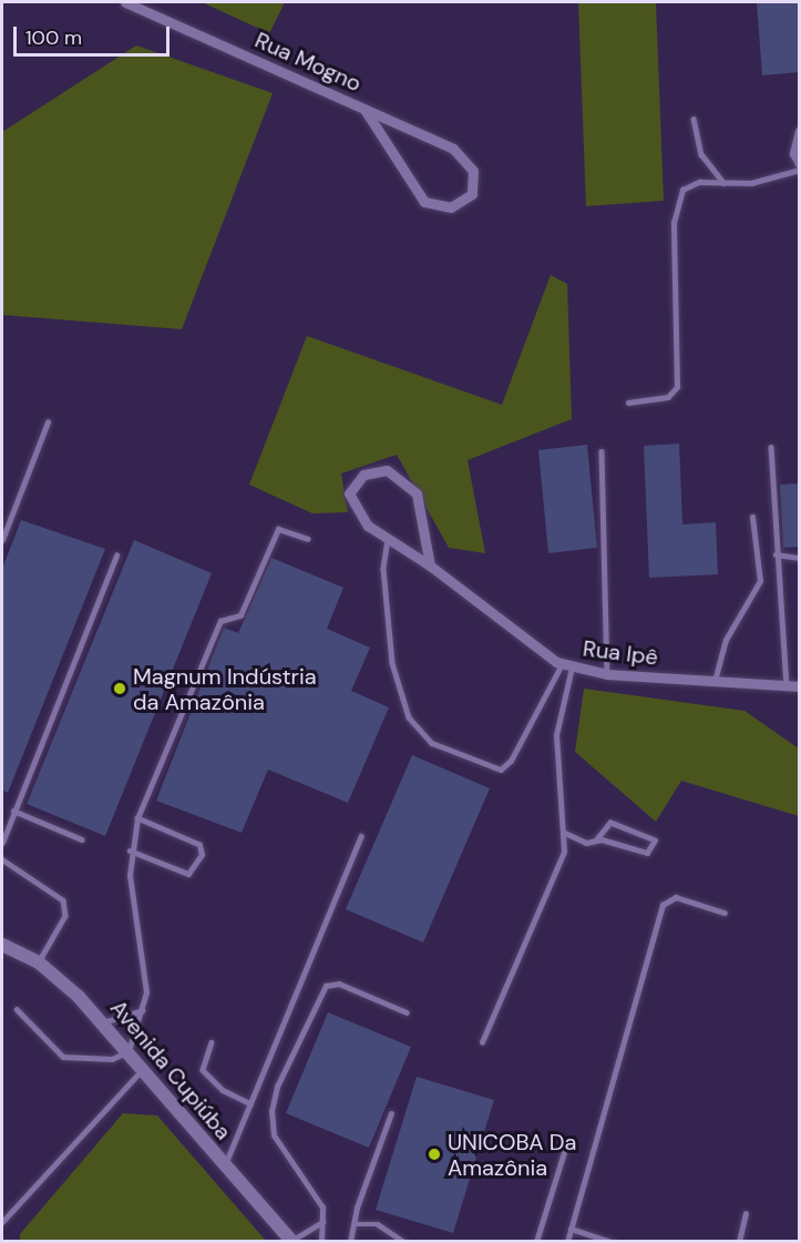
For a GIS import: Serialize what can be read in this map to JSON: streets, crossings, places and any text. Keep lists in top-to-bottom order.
{
  "streets": {
    "street": ["Rua Mogno", "Rua Ipê", "Avenida Cupiúba"]
  },
  "places": ["Magnum Indústria da Amazônia", "UNICOBA Da Amazônia"],
  "scale_bar": "100 m"
}
